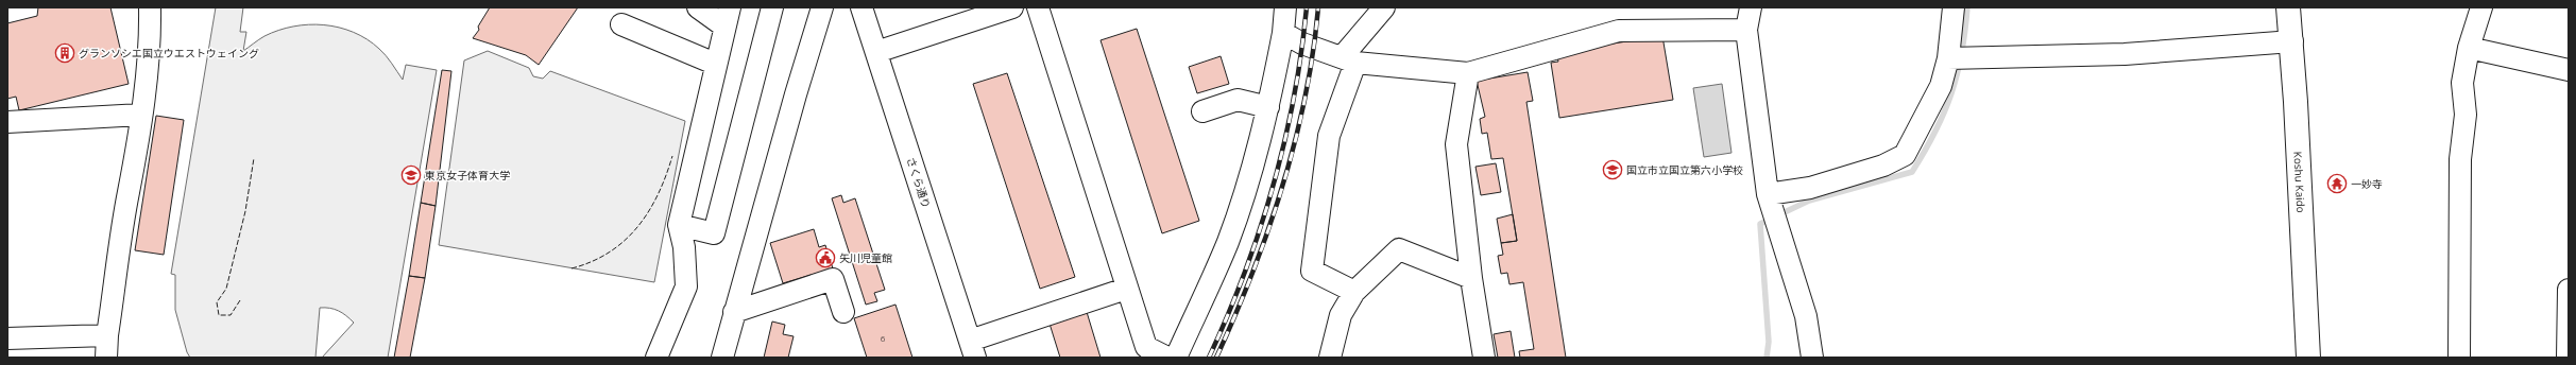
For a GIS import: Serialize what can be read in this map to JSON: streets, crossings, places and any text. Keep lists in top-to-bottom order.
{
  "streets": {
    "main road": ["Koshu Kaido"],
    "street": ["さくら通り"]
  },
  "places": {
    "building": ["グランソシエ国立ウエストウェイング"],
    "school or university": ["国立市立国立第六小学校", "東京女子体育大学"],
    "temple": ["一妙寺"],
    "public building": ["矢川児童館"]
  },
  "house_numbers": ["6"]
}
